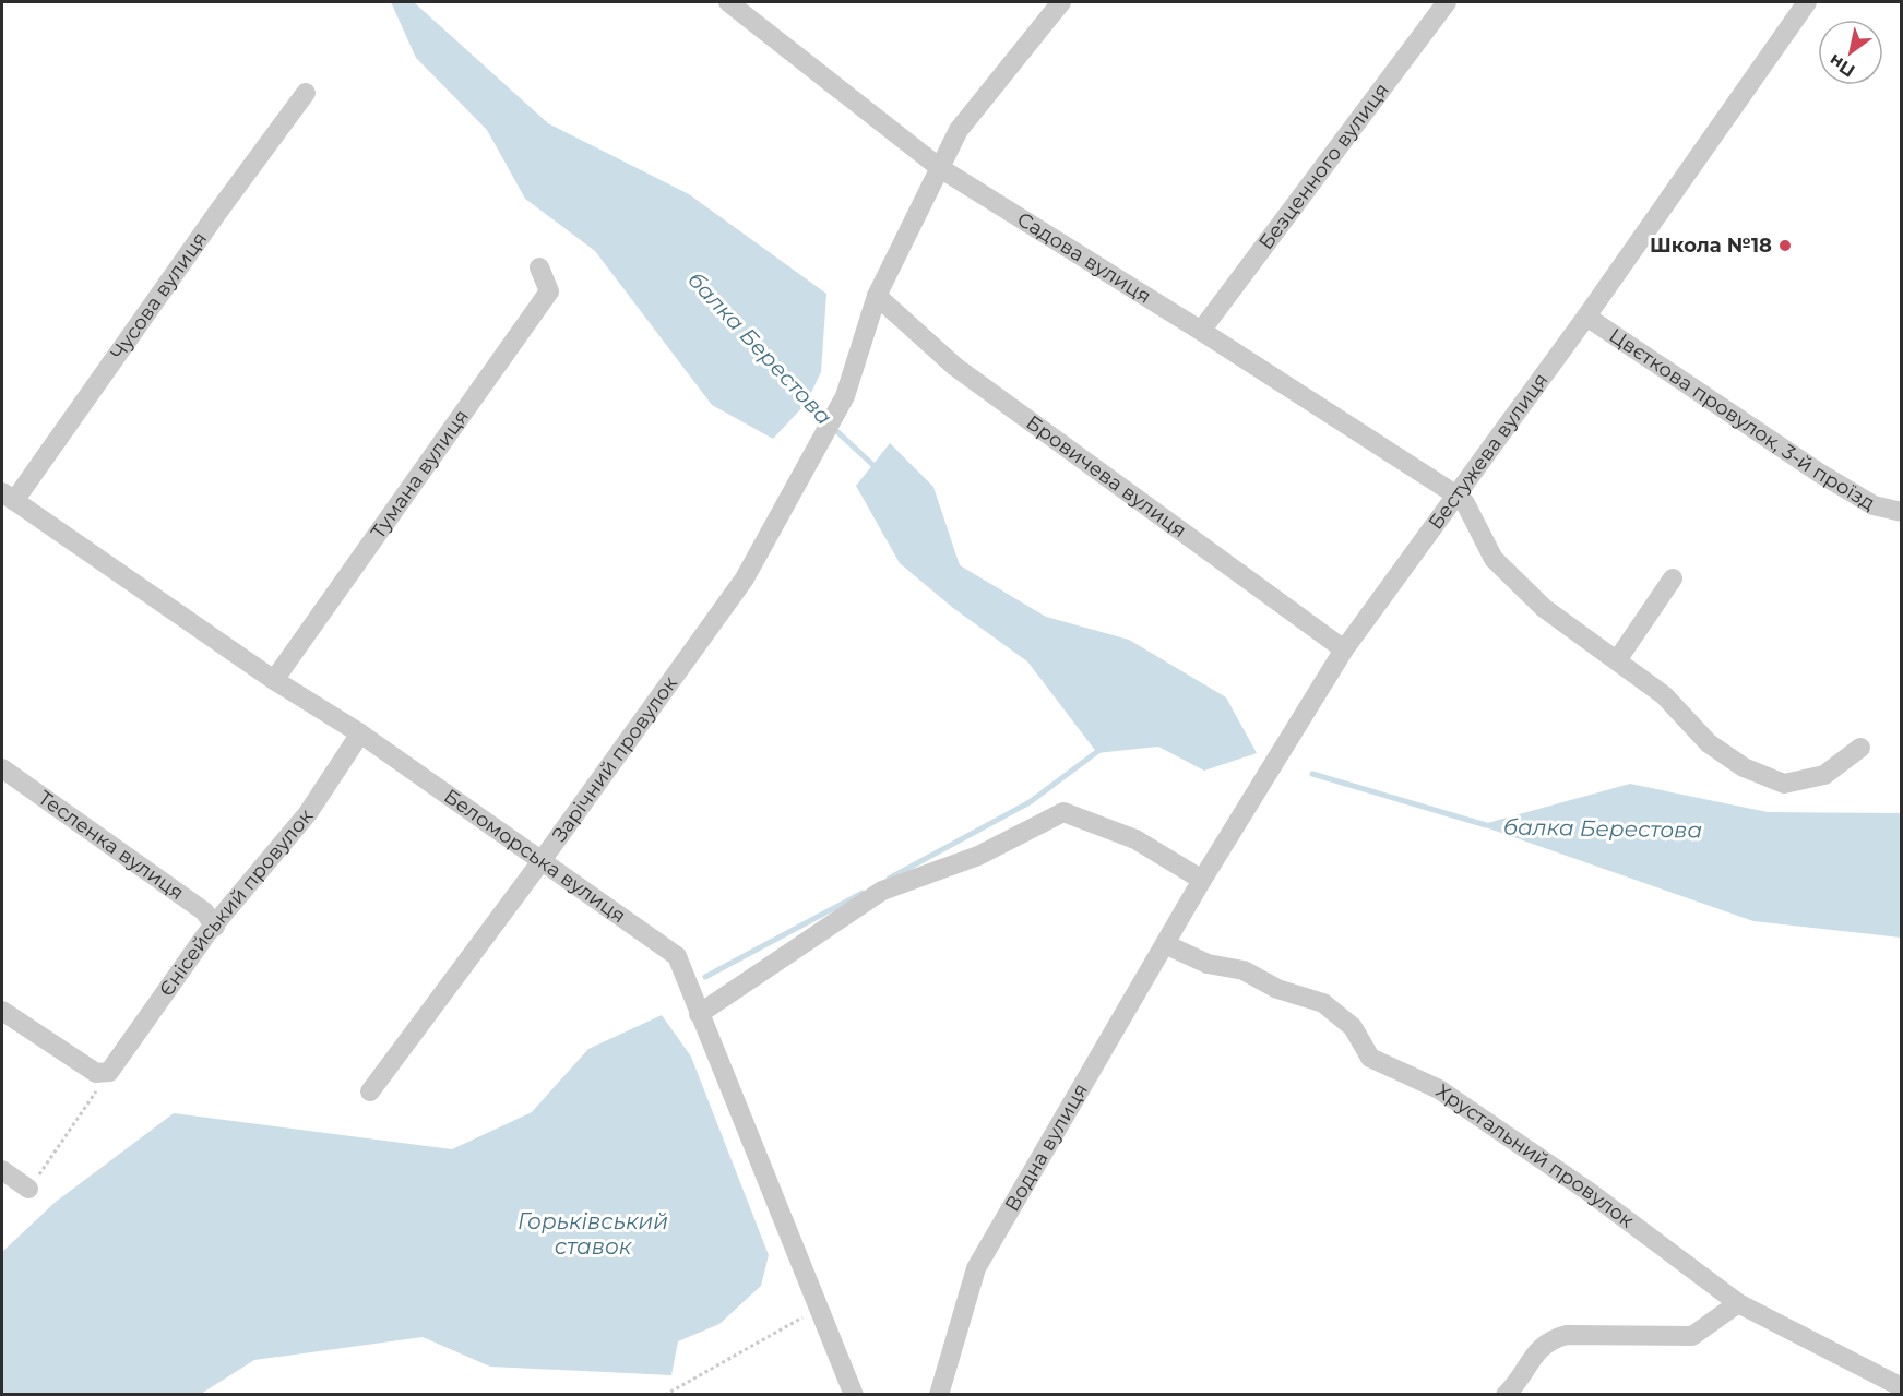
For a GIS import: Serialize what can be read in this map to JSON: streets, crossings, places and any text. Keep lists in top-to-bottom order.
{
  "streets": {
    "street": [
      "Безценного вулиця",
      "Садова вулиця",
      "Чусова вулиця",
      "Цвєткова провулок, 3-й проїзд",
      "Бестужева вулиця",
      "Тумана вулиця",
      "Бровичева вулиця",
      "Зарічний провулок",
      "Тесленка вулиця",
      "Беломорська вулиця",
      "Єнісейський провулок",
      "Водна вулиця",
      "Хрустальний провулок"
    ]
  },
  "crossings": [
    ["Безценного вулиця", "Садова вулиця"],
    ["Садова вулиця", "Бестужева вулиця"],
    ["Садова вулиця", "Зарічний провулок"],
    ["Чусова вулиця", "Беломорська вулиця"],
    ["Цвєткова провулок, 3-й проїзд", "Бестужева вулиця"],
    ["Бестужева вулиця", "Бровичева вулиця"],
    ["Бестужева вулиця", "Водна вулиця"],
    ["Тумана вулиця", "Беломорська вулиця"],
    ["Бровичева вулиця", "Зарічний провулок"],
    ["Зарічний провулок", "Беломорська вулиця"],
    ["Тесленка вулиця", "Єнісейський провулок"],
    ["Беломорська вулиця", "Єнісейський провулок"],
    ["Водна вулиця", "Хрустальний провулок"]
  ],
  "water": ["балка Берестова", "Горьківський ставок"],
  "places": ["Школа №18"],
  "north": "bottom left"
}
